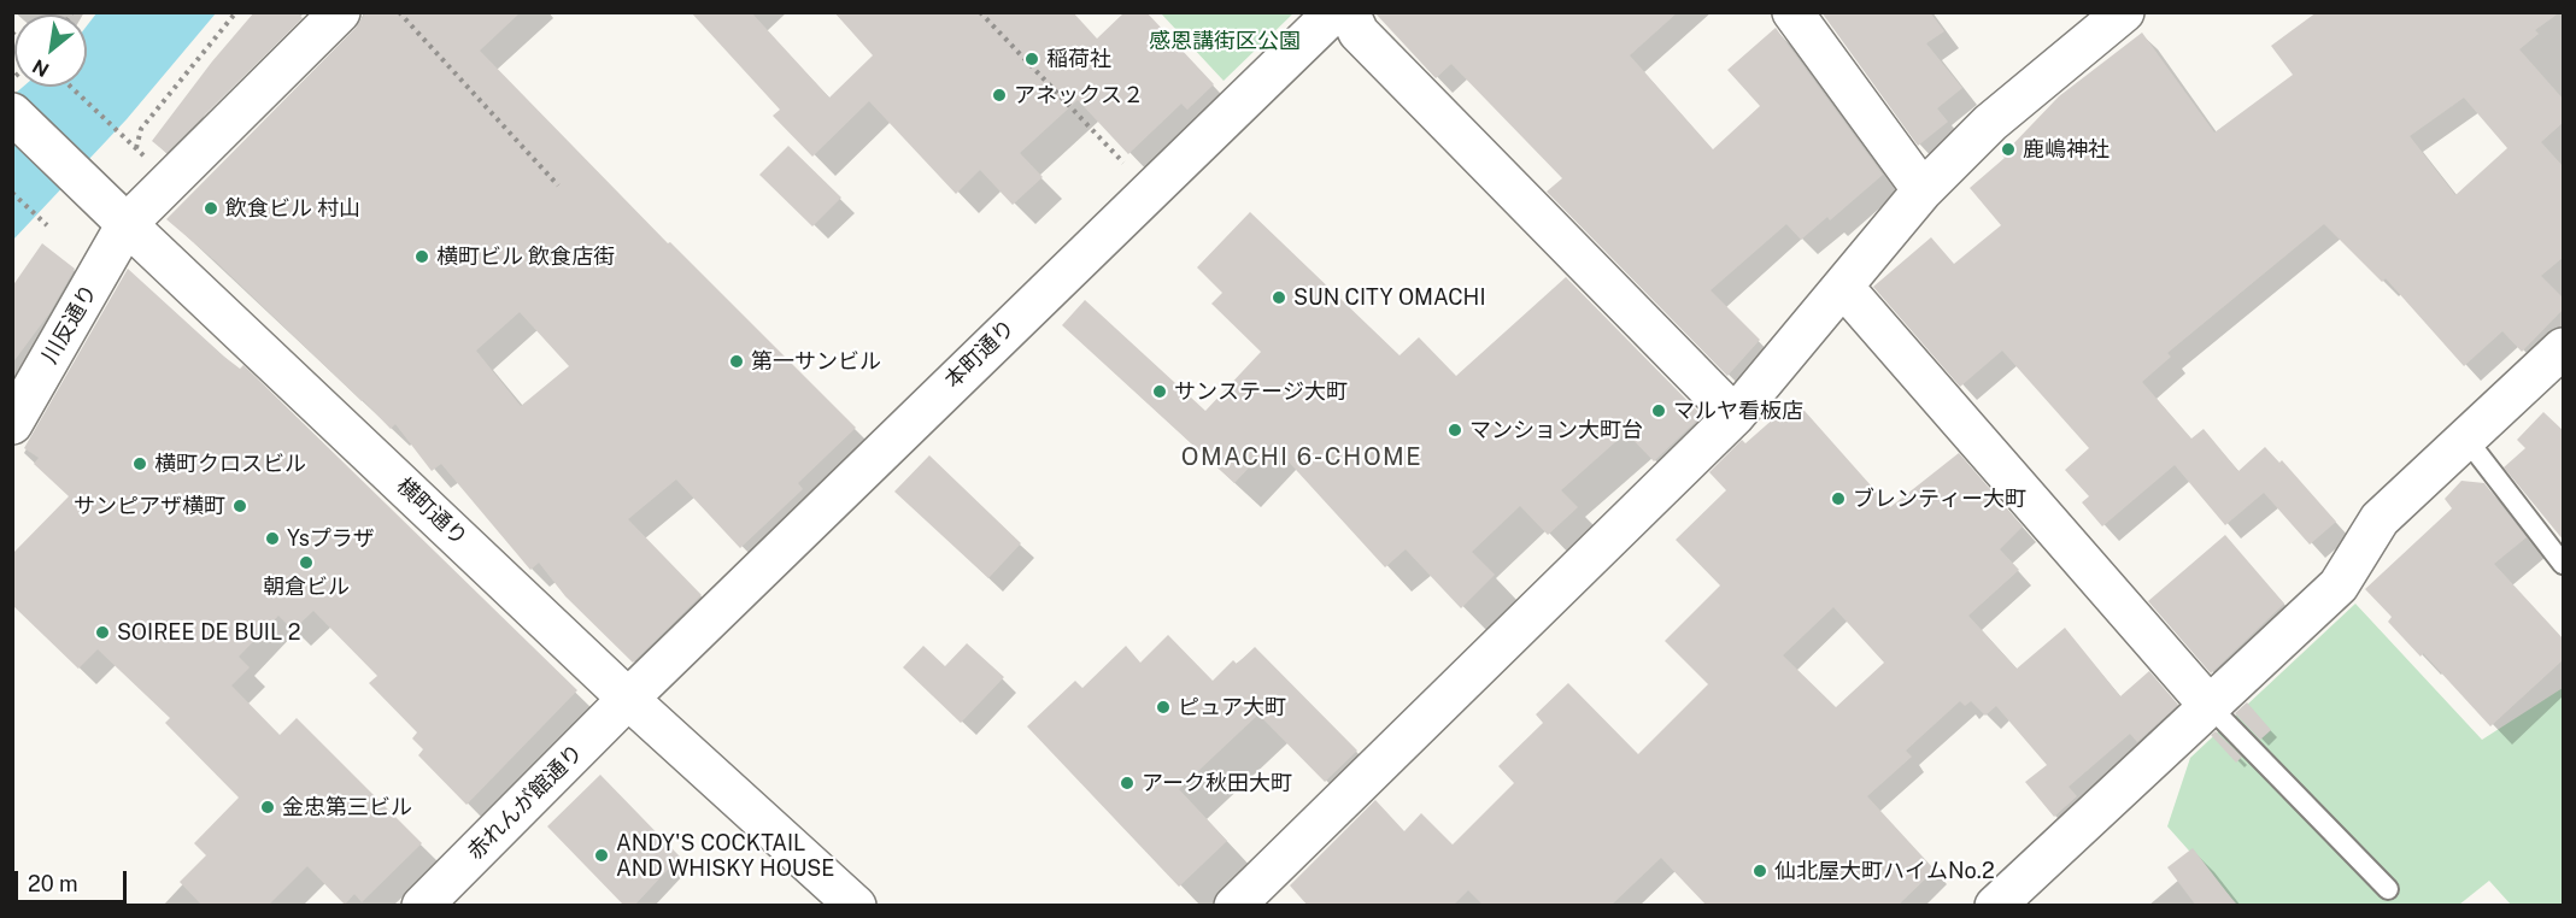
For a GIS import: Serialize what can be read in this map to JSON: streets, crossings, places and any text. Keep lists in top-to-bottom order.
{
  "streets": {
    "street": [
      "川反通り",
      "本町通り",
      "横町通り",
      "赤れんが館通り"
    ]
  },
  "crossings": [
    ["川反通り", "横町通り"],
    ["本町通り", "横町通り"],
    ["本町通り", "赤れんが館通り"],
    ["横町通り", "赤れんが館通り"]
  ],
  "districts": ["OMACHI 6-CHOME"],
  "parks": ["感恩講街区公園"],
  "places": [
    "稲荷社",
    "アネックス２",
    "鹿嶋神社",
    "飲食ビル 村山",
    "横町ビル 飲食店街",
    "SUN CITY OMACHI",
    "第一サンビル",
    "サンステージ大町",
    "マルヤ看板店",
    "マンション大町台",
    "横町クロスビル",
    "ブレンティー大町",
    "サンピアザ横町",
    "Ysプラザ",
    "朝倉ビル",
    "SOIREE DE BUIL 2",
    "ピュア大町",
    "アーク秋田大町",
    "金忠第三ビル",
    "ANDY'S COCKTAIL AND WHISKY HOUSE",
    "仙北屋大町ハイムNo.2"
  ],
  "scale_bar": "20 m",
  "north": "bottom left"
}
